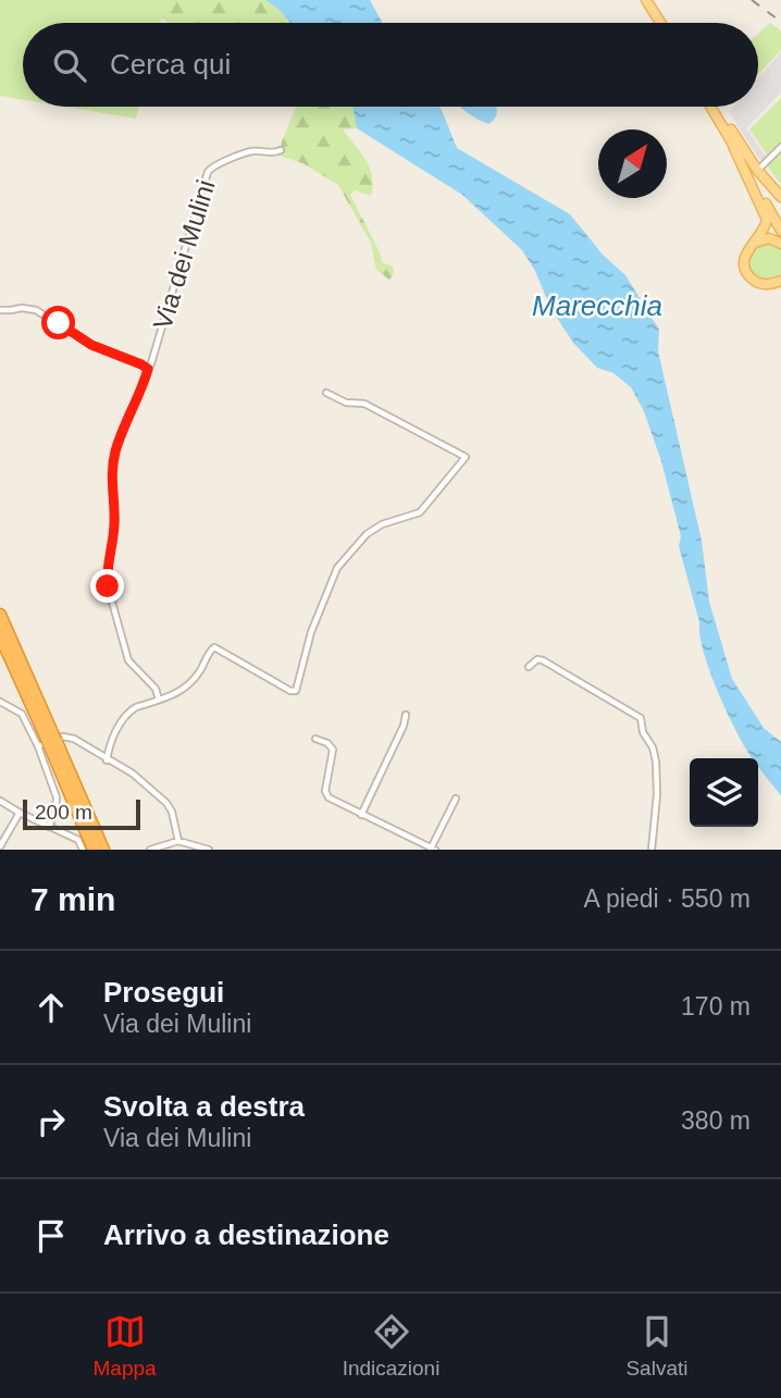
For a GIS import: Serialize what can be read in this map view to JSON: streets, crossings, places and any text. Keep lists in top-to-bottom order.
{
  "streets": {
    "street": ["Via dei Mulini"]
  },
  "water": ["Marecchia"],
  "scale_bar": "200 m",
  "north": "top right",
  "page": {
    "search": "Cerca qui",
    "scale": "200 m",
    "heading": ["7 min", "A piedi · 550 m"],
    "list": [
      ["Prosegui", "Via dei Mulini", "170 m"],
      ["Svolta a destra", "Via dei Mulini", "380 m"],
      "Arrivo a destinazione"
    ],
    "nav": ["Mappa", "Indicazioni", "Salvati"]
  }
}
